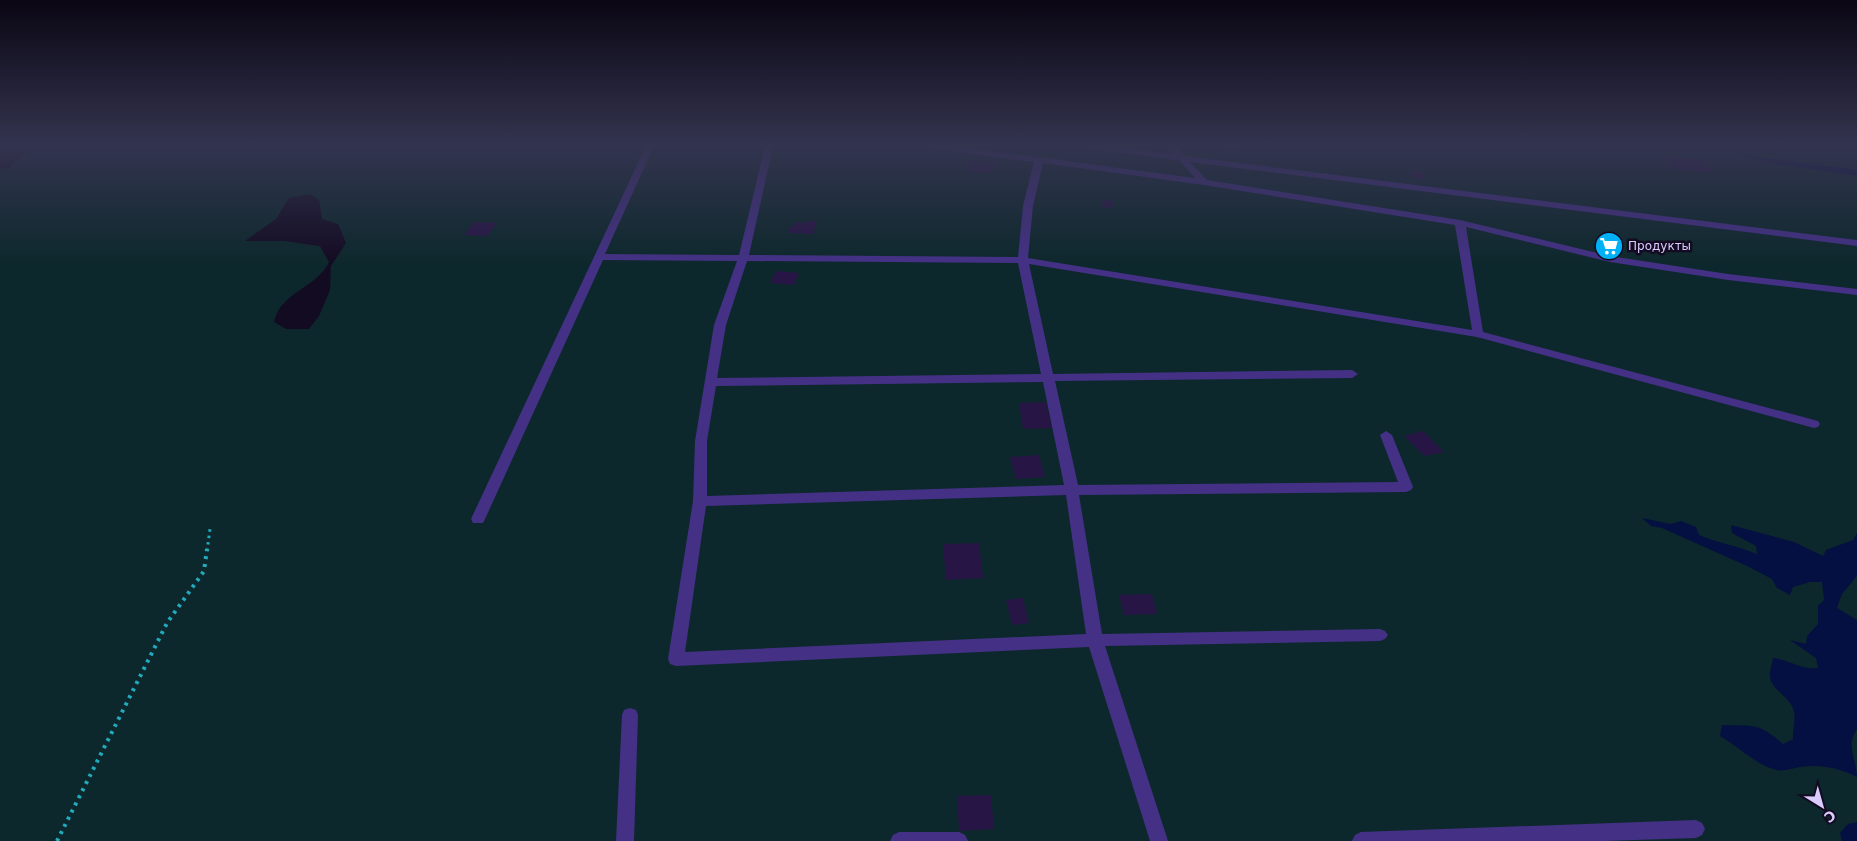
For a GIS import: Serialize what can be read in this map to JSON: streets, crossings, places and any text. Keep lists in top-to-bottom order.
{
  "places": {
    "supermarket": ["Продукты"]
  },
  "north": "bottom right"
}
